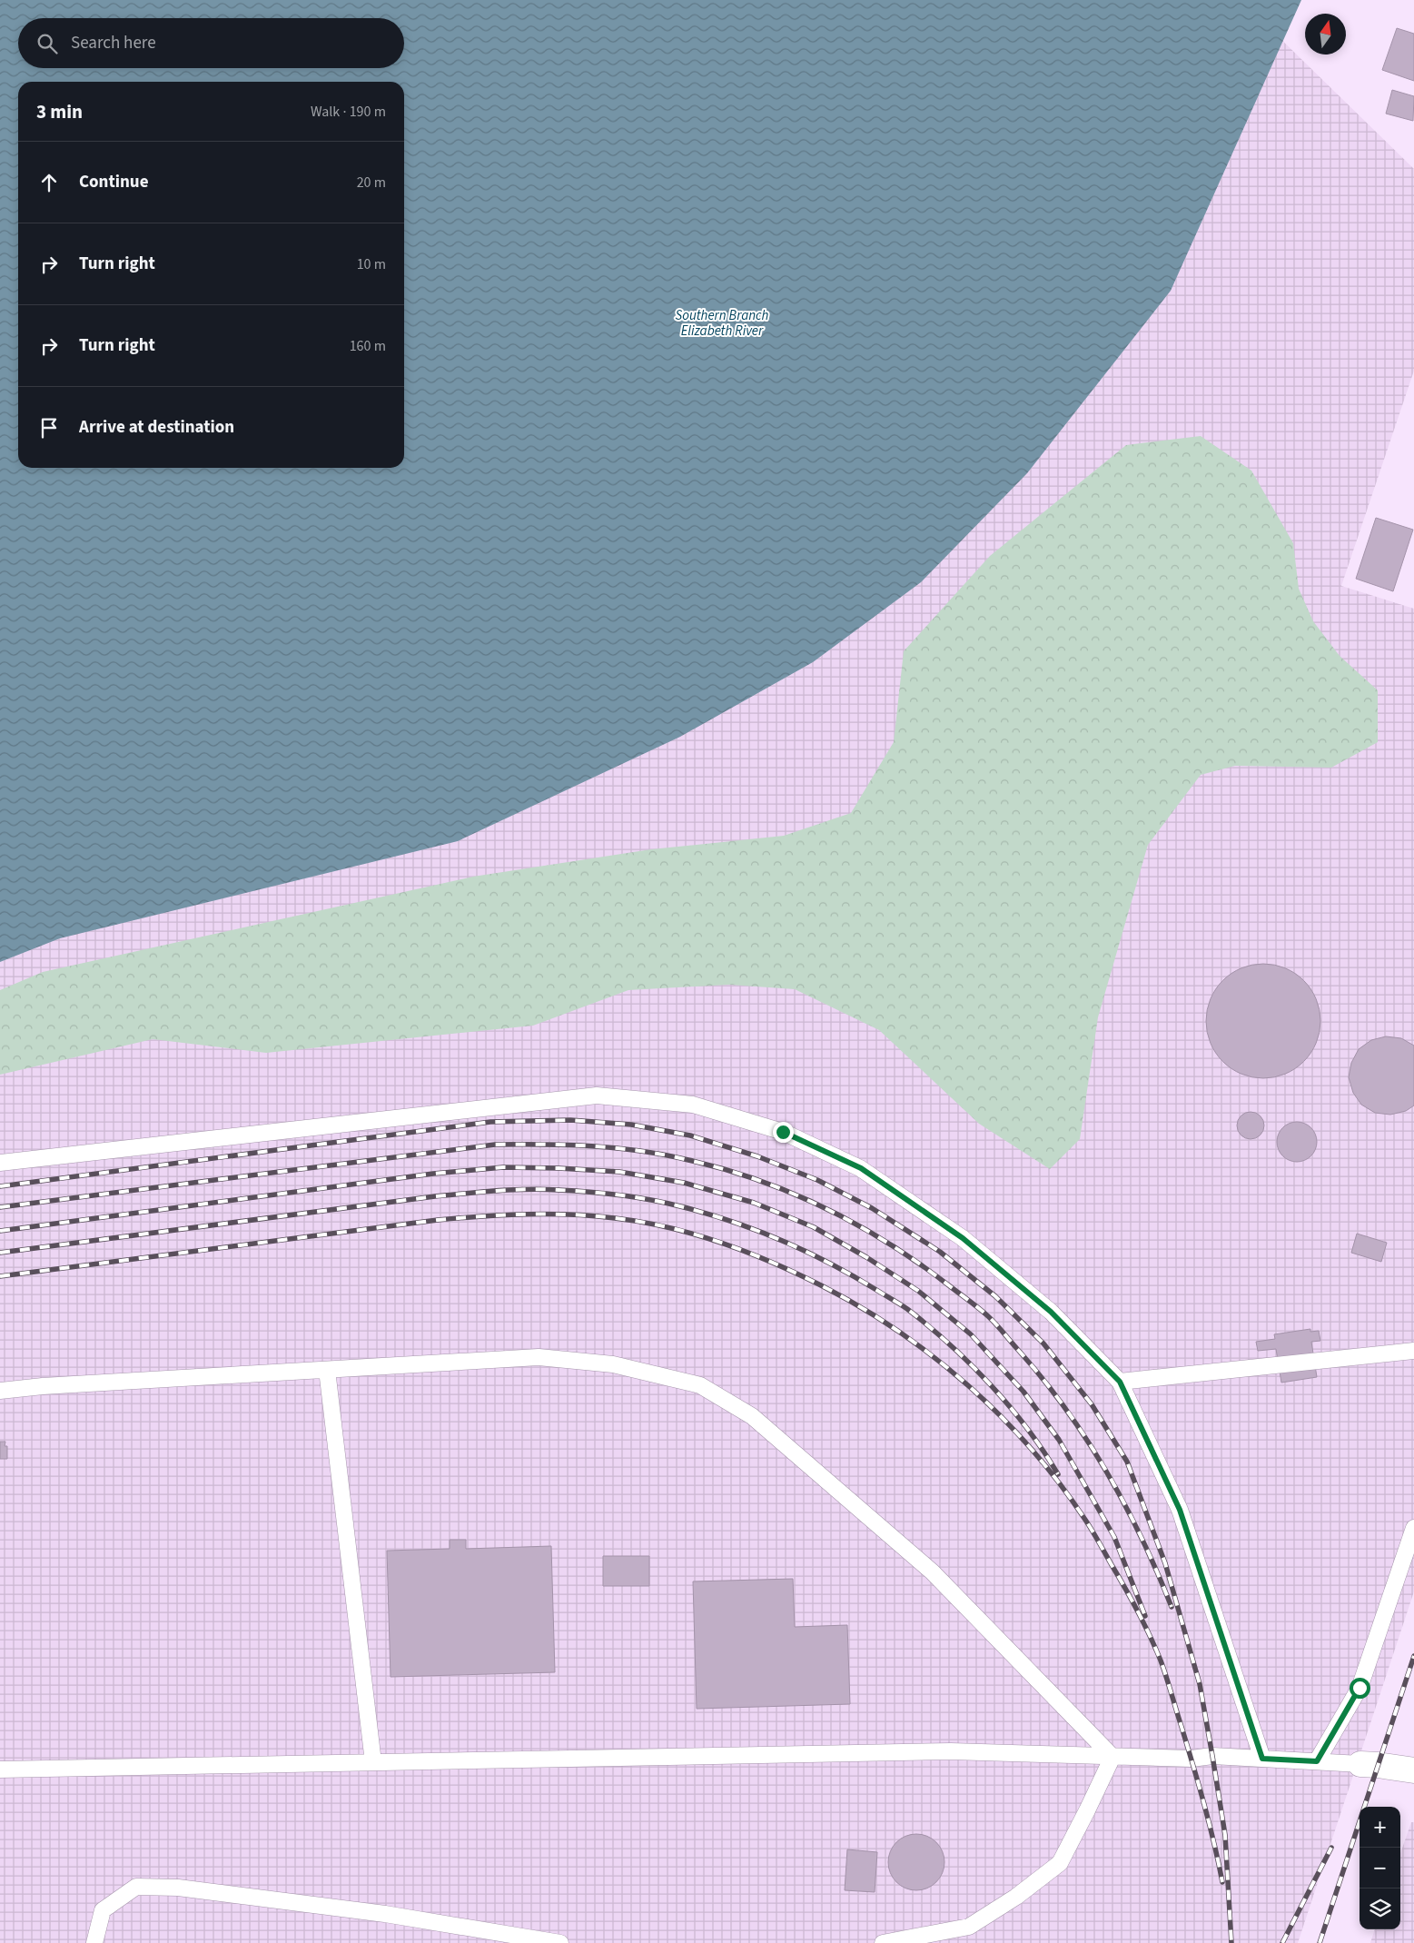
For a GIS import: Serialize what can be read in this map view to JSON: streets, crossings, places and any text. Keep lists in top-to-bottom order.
{
  "water": ["Southern Branch Elizabeth River"],
  "north": "top",
  "page": {
    "search": "Search here",
    "heading": ["3 min", "Walk · 190 m"],
    "list": [
      ["Continue", "20 m"],
      ["Turn right", "10 m"],
      ["Turn right", "160 m"],
      "Arrive at destination"
    ],
    "map_buttons": ["+", "−"]
  }
}
